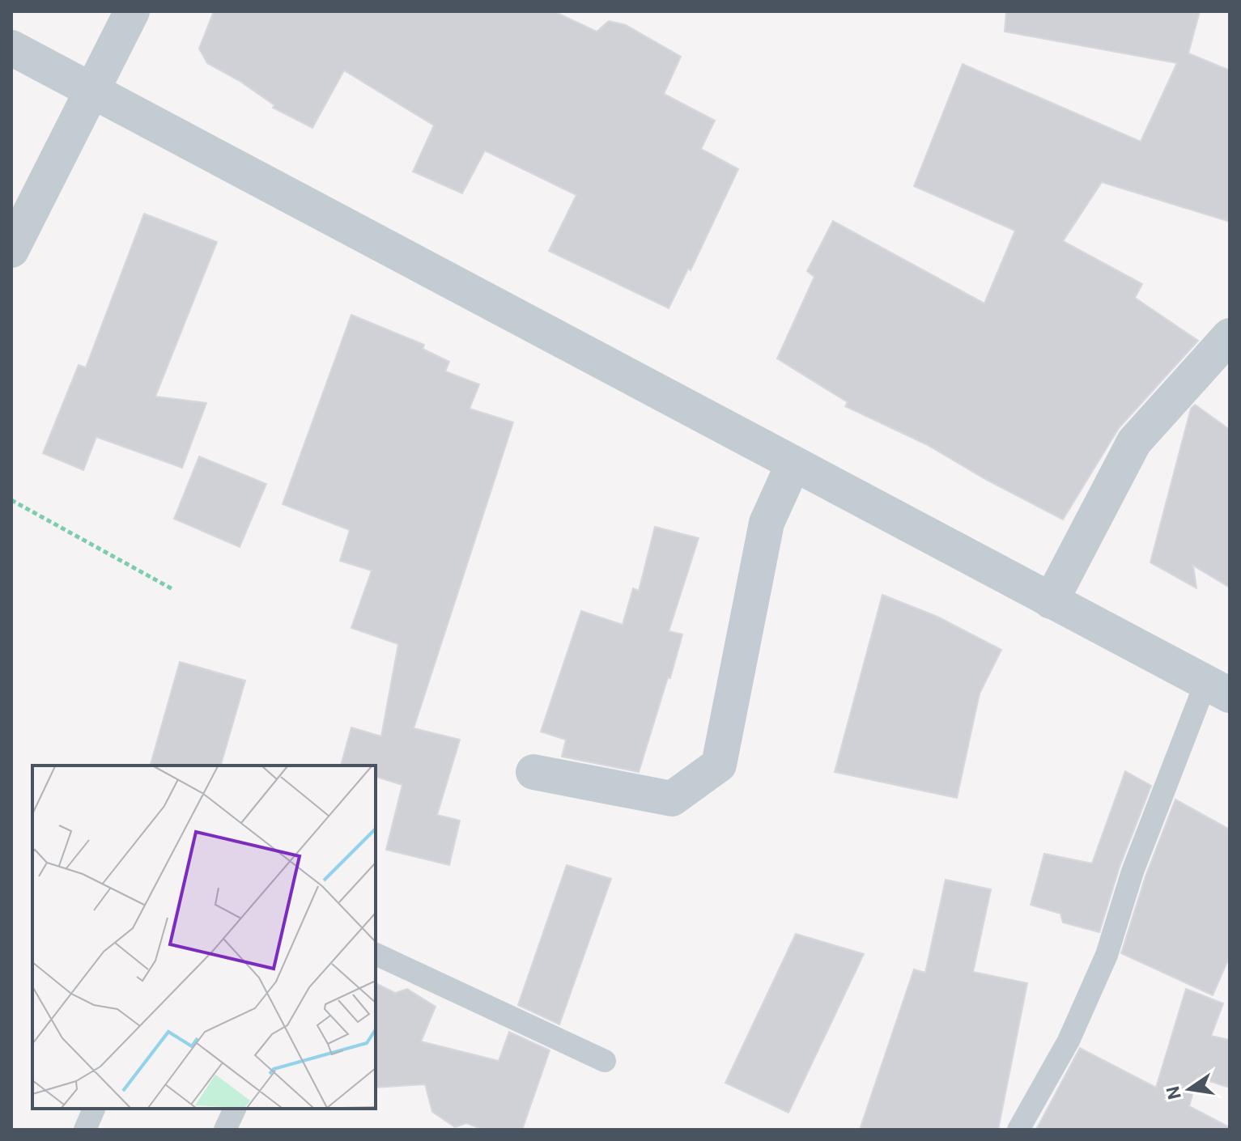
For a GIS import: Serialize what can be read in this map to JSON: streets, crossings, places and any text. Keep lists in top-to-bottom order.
{
  "north": "left"
}
